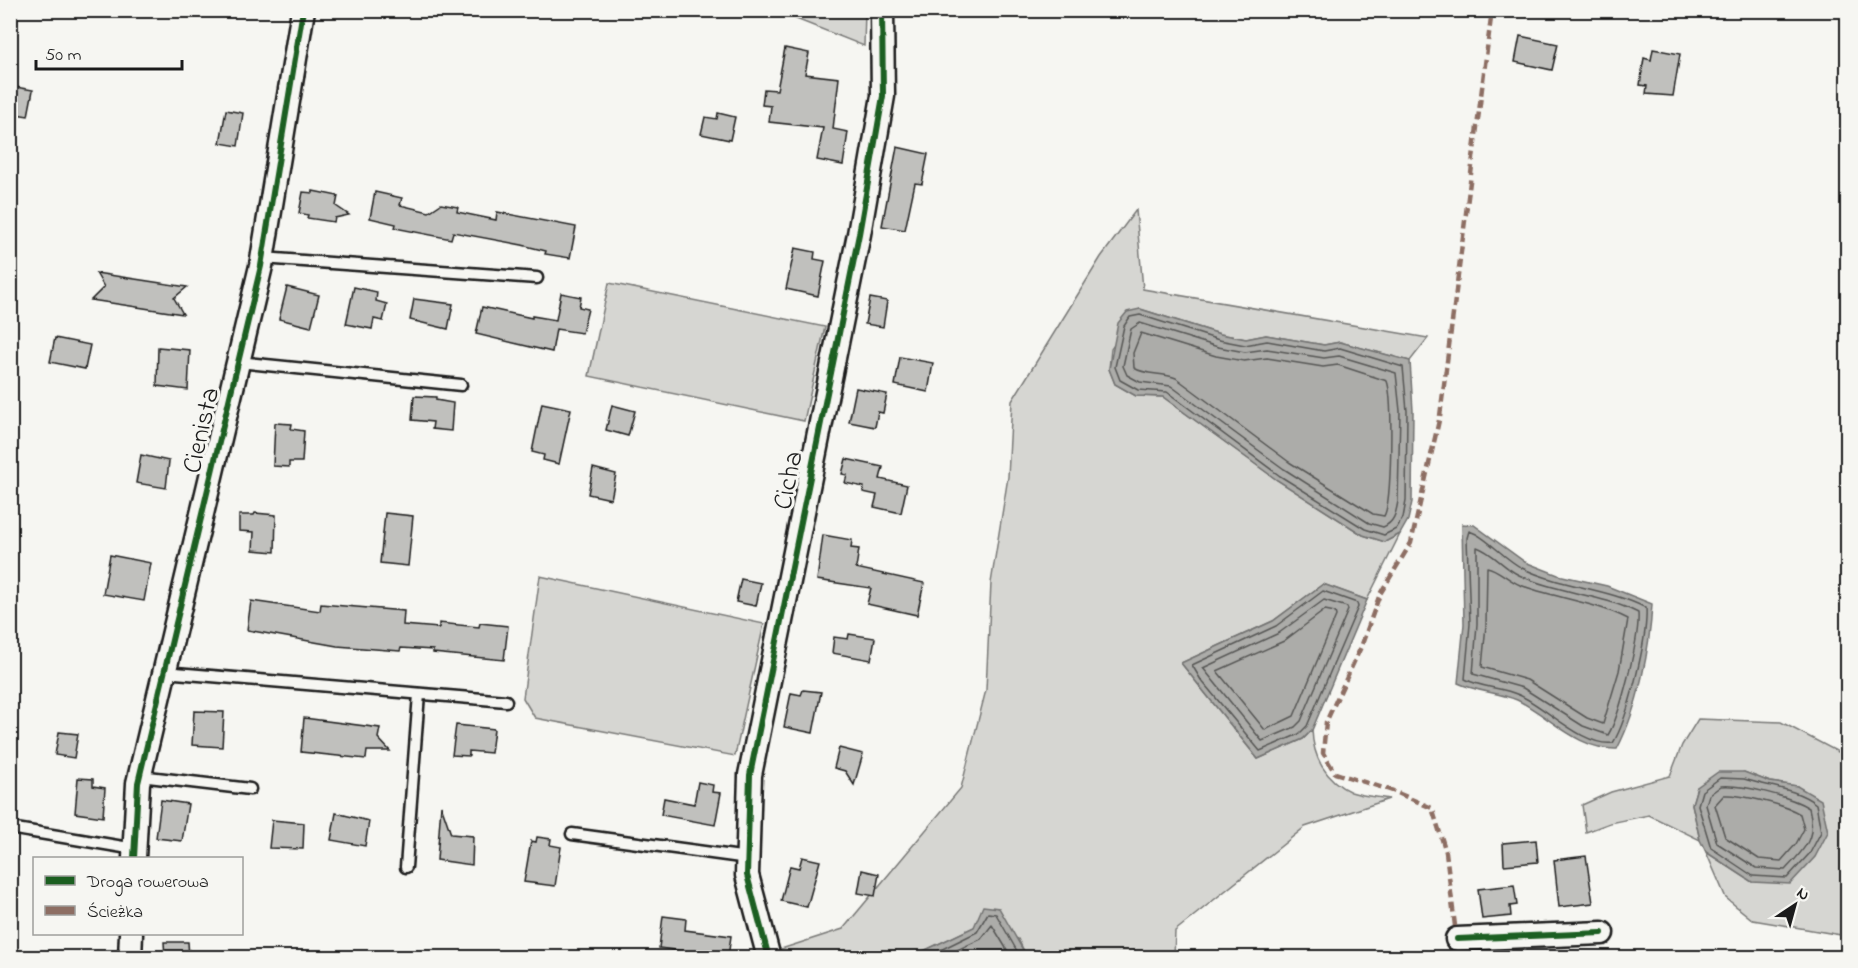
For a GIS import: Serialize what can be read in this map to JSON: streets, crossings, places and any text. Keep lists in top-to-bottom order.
{
  "streets": {
    "street": ["Cienista", "Cicha"]
  },
  "legend": ["Droga rowerowa", "Ścieżka"],
  "scale_bar": "50 m",
  "north": "top right"
}
